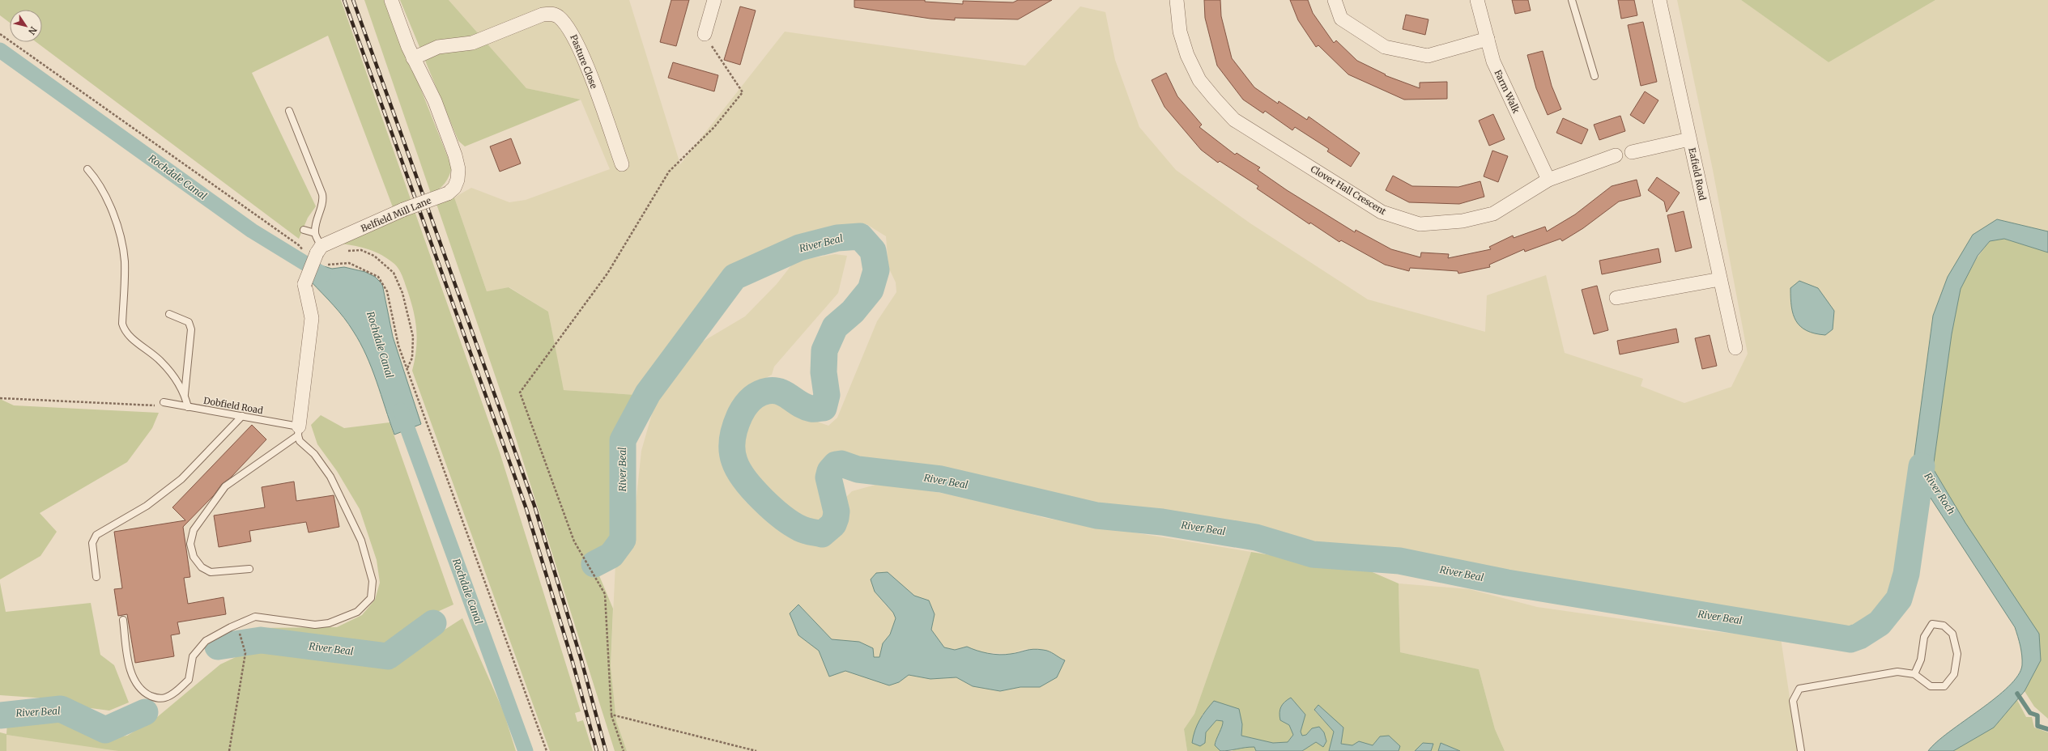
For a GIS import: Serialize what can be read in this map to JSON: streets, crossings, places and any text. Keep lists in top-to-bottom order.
{
  "streets": {
    "street": [
      "Pasture Close",
      "Farm Walk",
      "Eafield Road",
      "Clover Hall Crescent",
      "Belfield Mill Lane"
    ],
    "lane": ["Dobfield Road"]
  },
  "crossings": [
    ["Pasture Close", "Belfield Mill Lane"],
    ["Farm Walk", "Clover Hall Crescent"]
  ],
  "water": ["Rochdale Canal", "River Beal", "River Roch"],
  "north": "bottom right"
}
